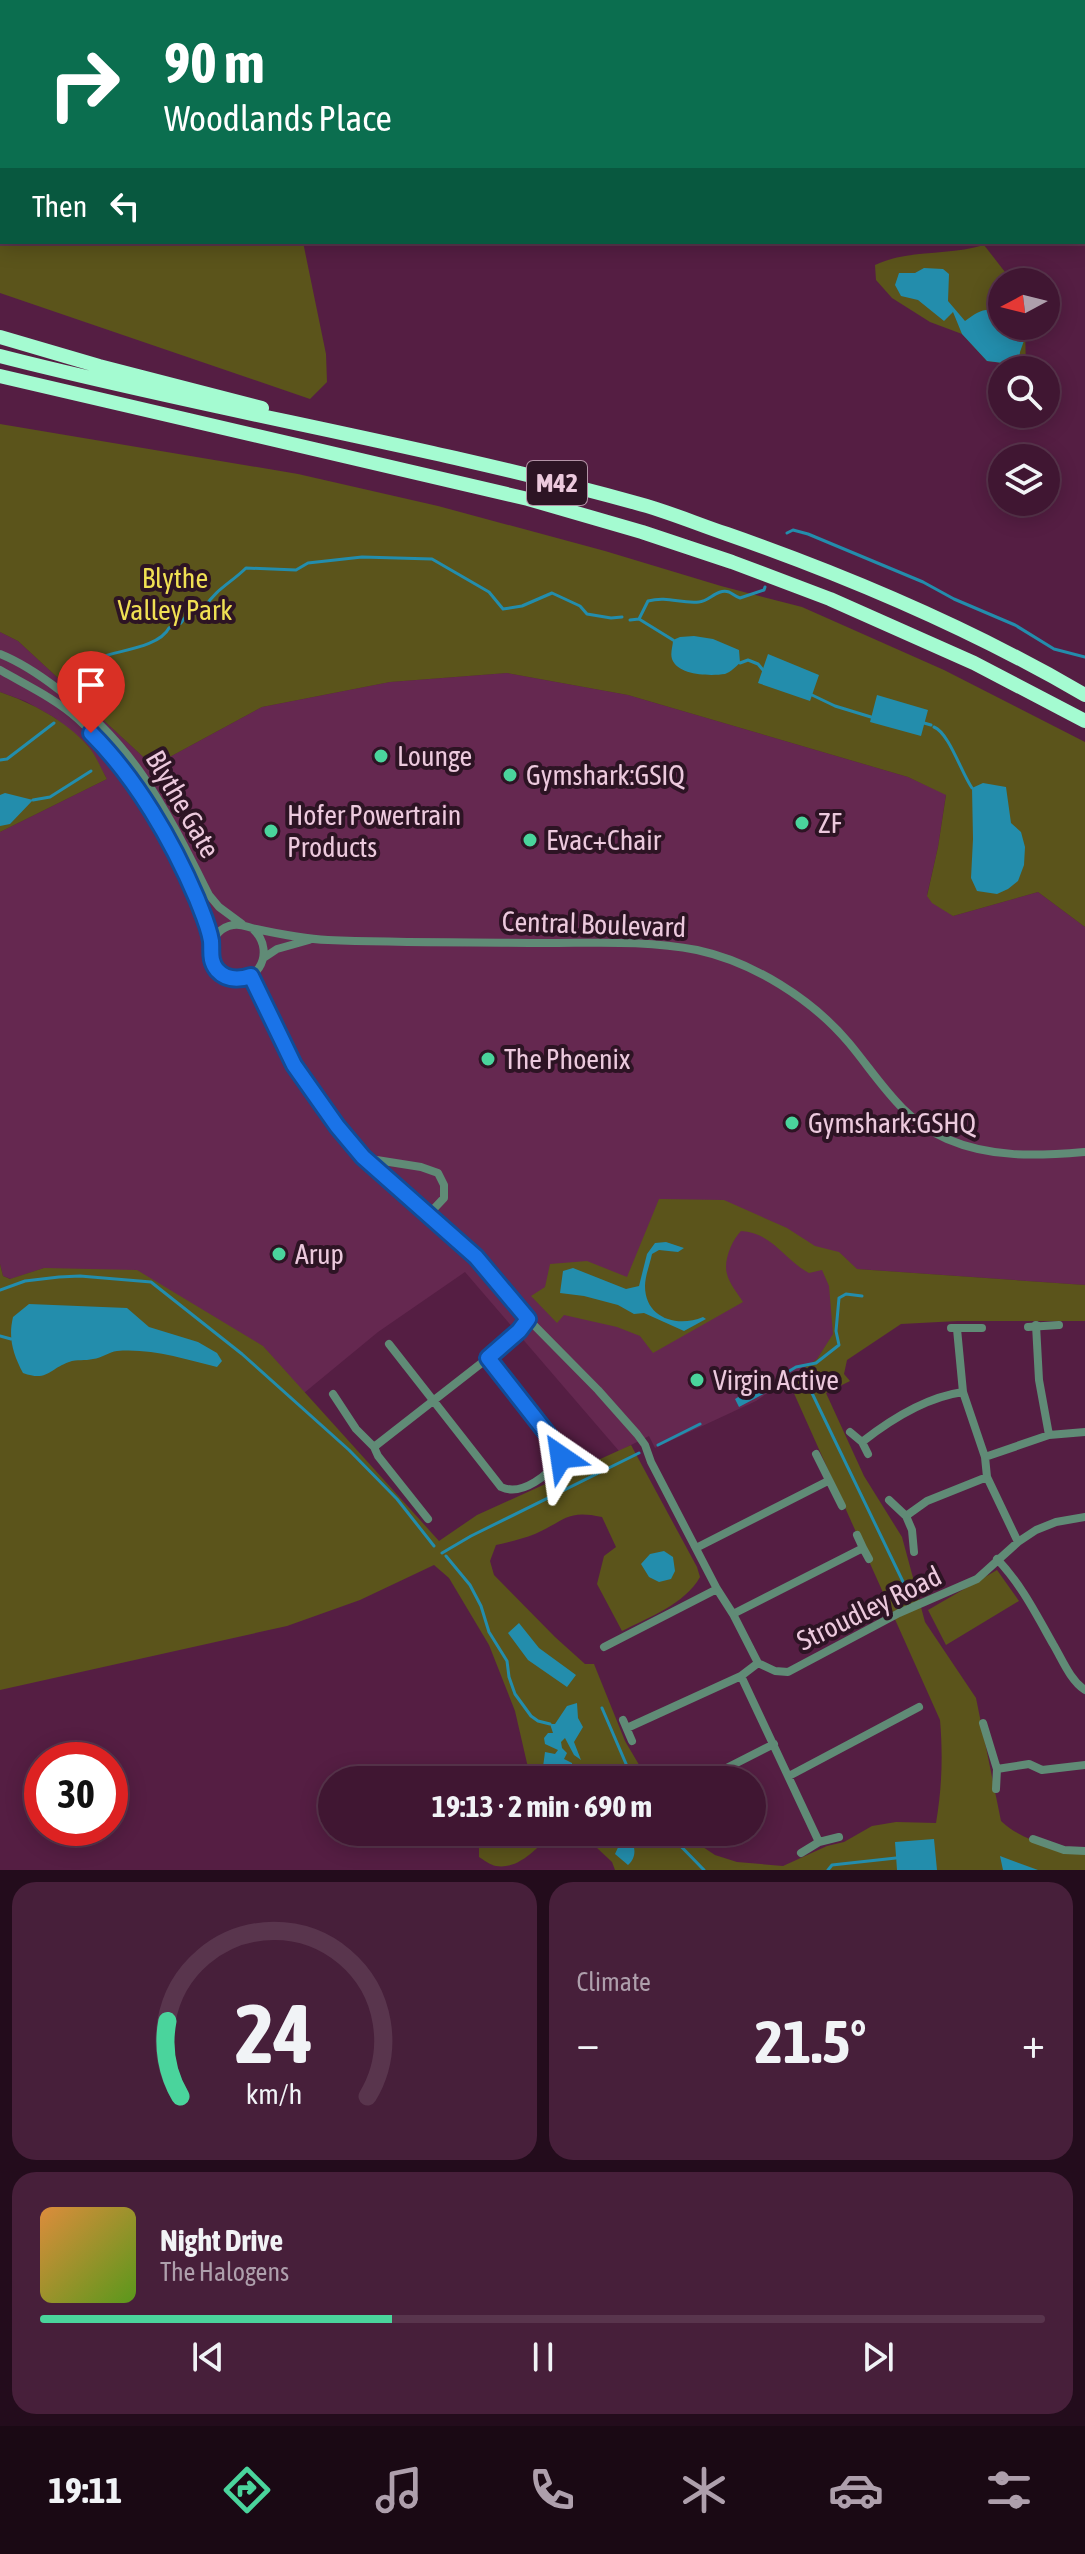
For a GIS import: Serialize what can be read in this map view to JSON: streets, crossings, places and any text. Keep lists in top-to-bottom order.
{
  "streets": {
    "highway": ["M42"],
    "street": ["Blythe Gate", "Central Boulevard", "Stroudley Road"]
  },
  "parks": ["Blythe Valley Park"],
  "places": [
    "Lounge",
    "Gymshark:GSIQ",
    "ZF",
    "Hofer Powertrain Products",
    "Evac+Chair",
    "The Phoenix",
    "Gymshark:GSHQ",
    "Arup",
    "Virgin Active"
  ],
  "north": "left",
  "page": {
    "turn": ["90 m", "Woodlands Place"],
    "then": "Then",
    "limit": "30",
    "trip": "19:13 · 2 min · 690 m",
    "tile": "Climate",
    "heat": ["−", "21.5°", "+"],
    "song": ["Night Drive", "The Halogens"],
    "tabs": "19:11",
    "gauge": ["24", "km/h"]
  }
}
